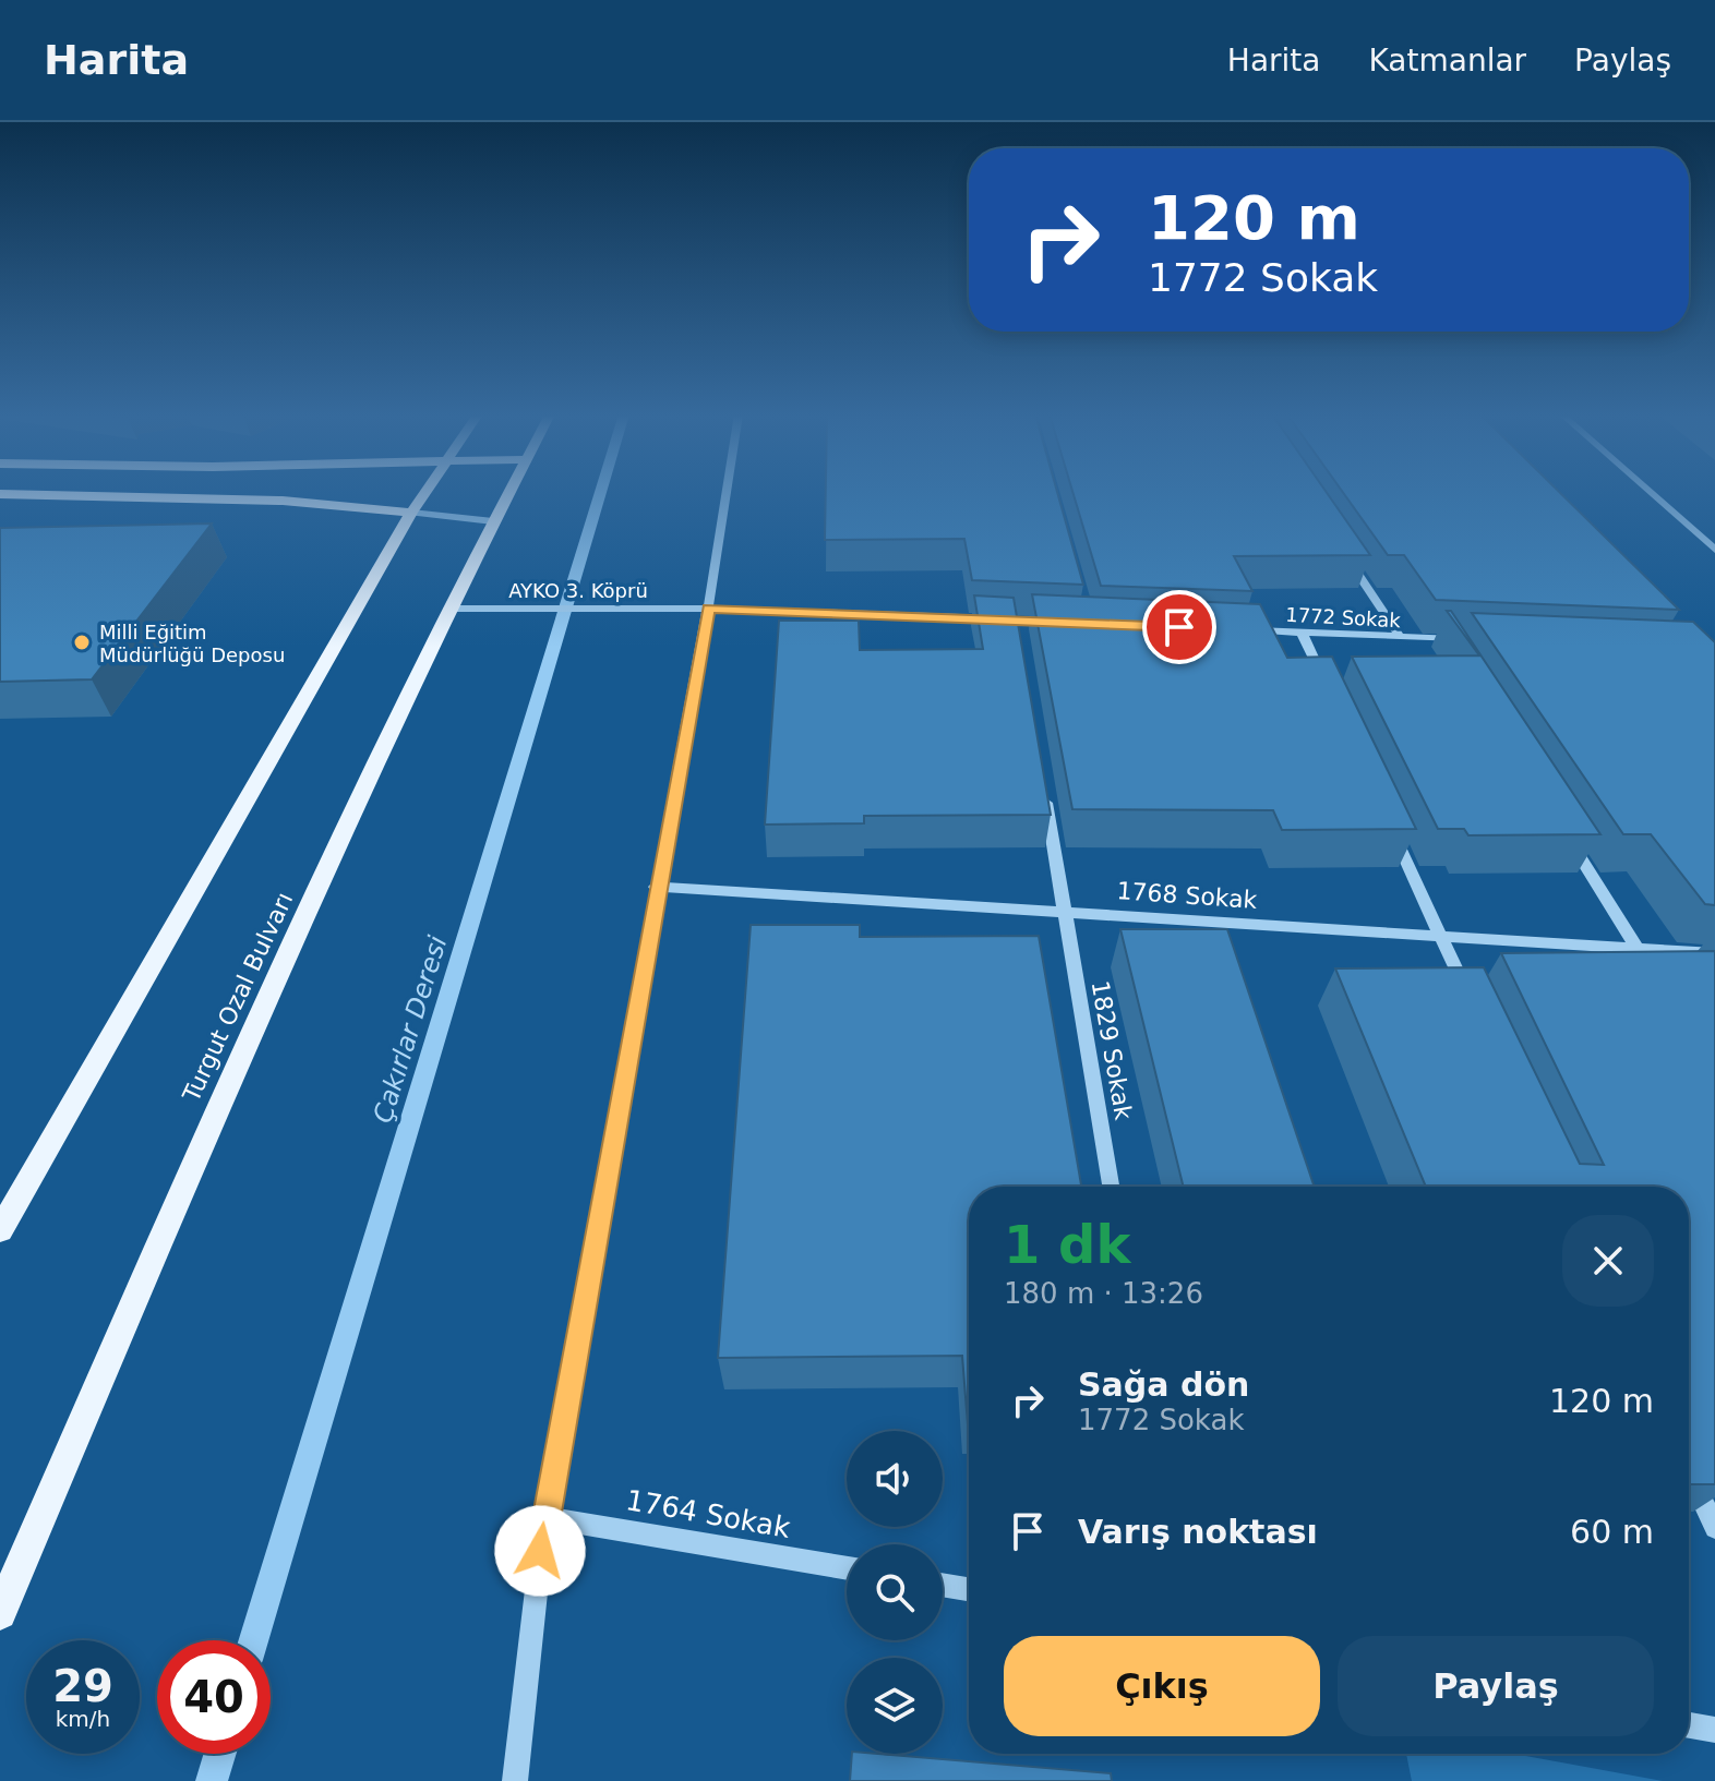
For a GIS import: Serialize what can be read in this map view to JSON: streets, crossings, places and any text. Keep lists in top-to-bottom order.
{
  "streets": {
    "main road": ["Turgut Ozal Bulvarı"],
    "street": [
      "AYKO 3. Köprü",
      "1772 Sokak",
      "1768 Sokak",
      "1829 Sokak",
      "1764 Sokak"
    ]
  },
  "crossings": [
    ["AYKO 3. Köprü", "Turgut Ozal Bulvarı"],
    ["1768 Sokak", "1829 Sokak"]
  ],
  "water": ["Çakırlar Deresi"],
  "places": ["Milli Eğitim Müdürlüğü Deposu"],
  "page": {
    "header": "Harita",
    "nav": ["Harita", "Katmanlar", "Paylaş"],
    "turn": ["120 m", "1772 Sokak"],
    "heading": ["1 dk", "180 m · 13:26"],
    "list": [
      {
        "name": "Sağa dön",
        "note": "1772 Sokak",
        "value": "120 m"
      },
      {
        "name": "Varış noktası",
        "value": "60 m"
      }
    ],
    "buttons": ["Çıkış", "Paylaş"],
    "speed": "29 km/h",
    "limit": "40"
  }
}
